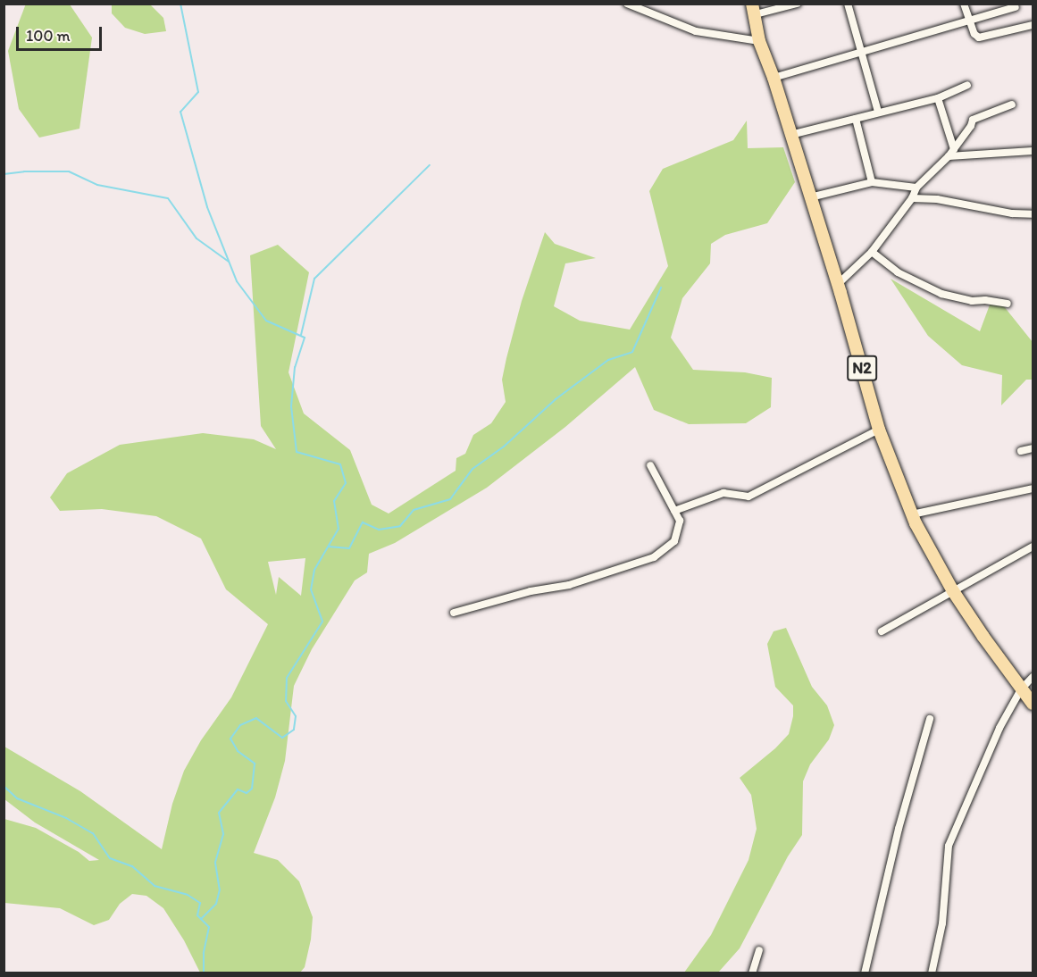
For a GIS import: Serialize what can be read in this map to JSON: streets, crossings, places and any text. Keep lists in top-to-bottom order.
{
  "streets": {
    "highway": ["N2"]
  },
  "scale_bar": "100 m"
}
